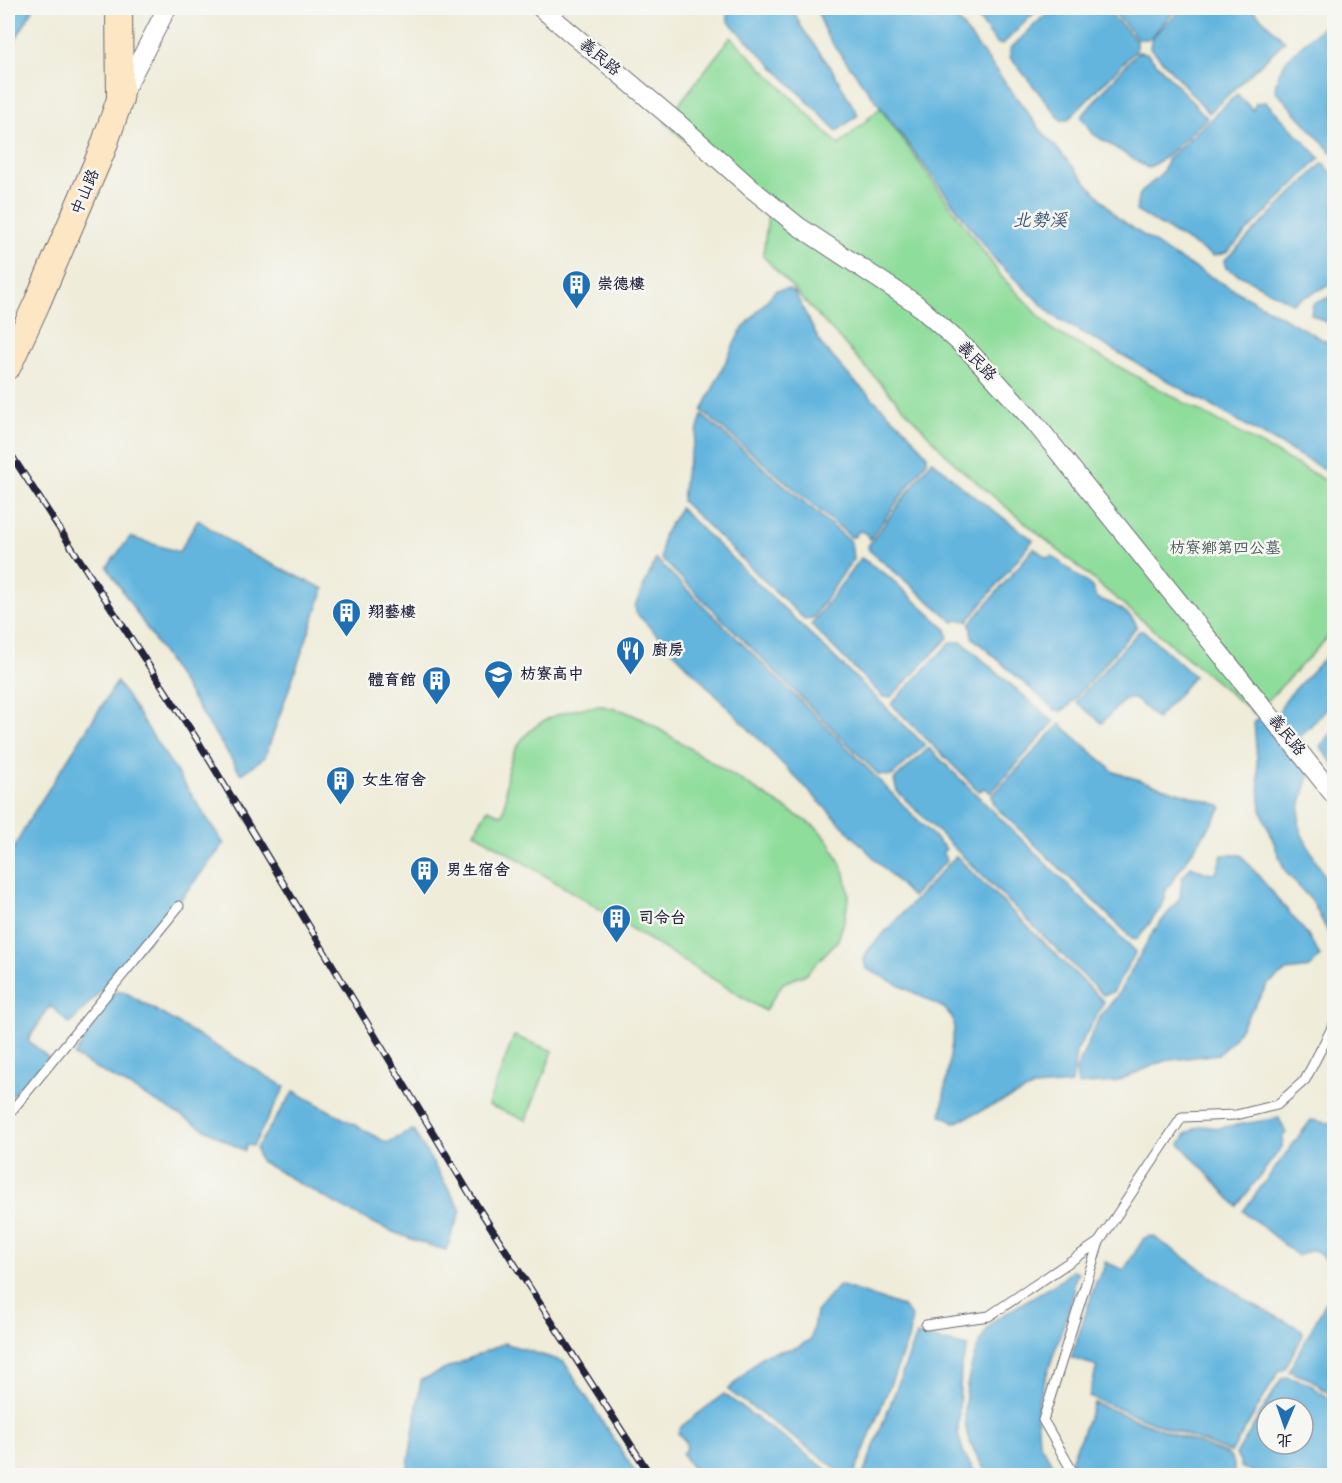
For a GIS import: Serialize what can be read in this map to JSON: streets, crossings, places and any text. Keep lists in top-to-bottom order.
{
  "streets": {
    "street": ["義民路", "中山路"]
  },
  "water": ["北勢溪"],
  "parks": ["枋寮鄉第四公墓"],
  "places": {
    "building": [
      "崇德樓",
      "翔藝樓",
      "體育館",
      "女生宿舍",
      "男生宿舍",
      "司令台"
    ],
    "restaurant": ["廚房"],
    "school or university": ["枋寮高中"]
  },
  "north": "bottom"
}
